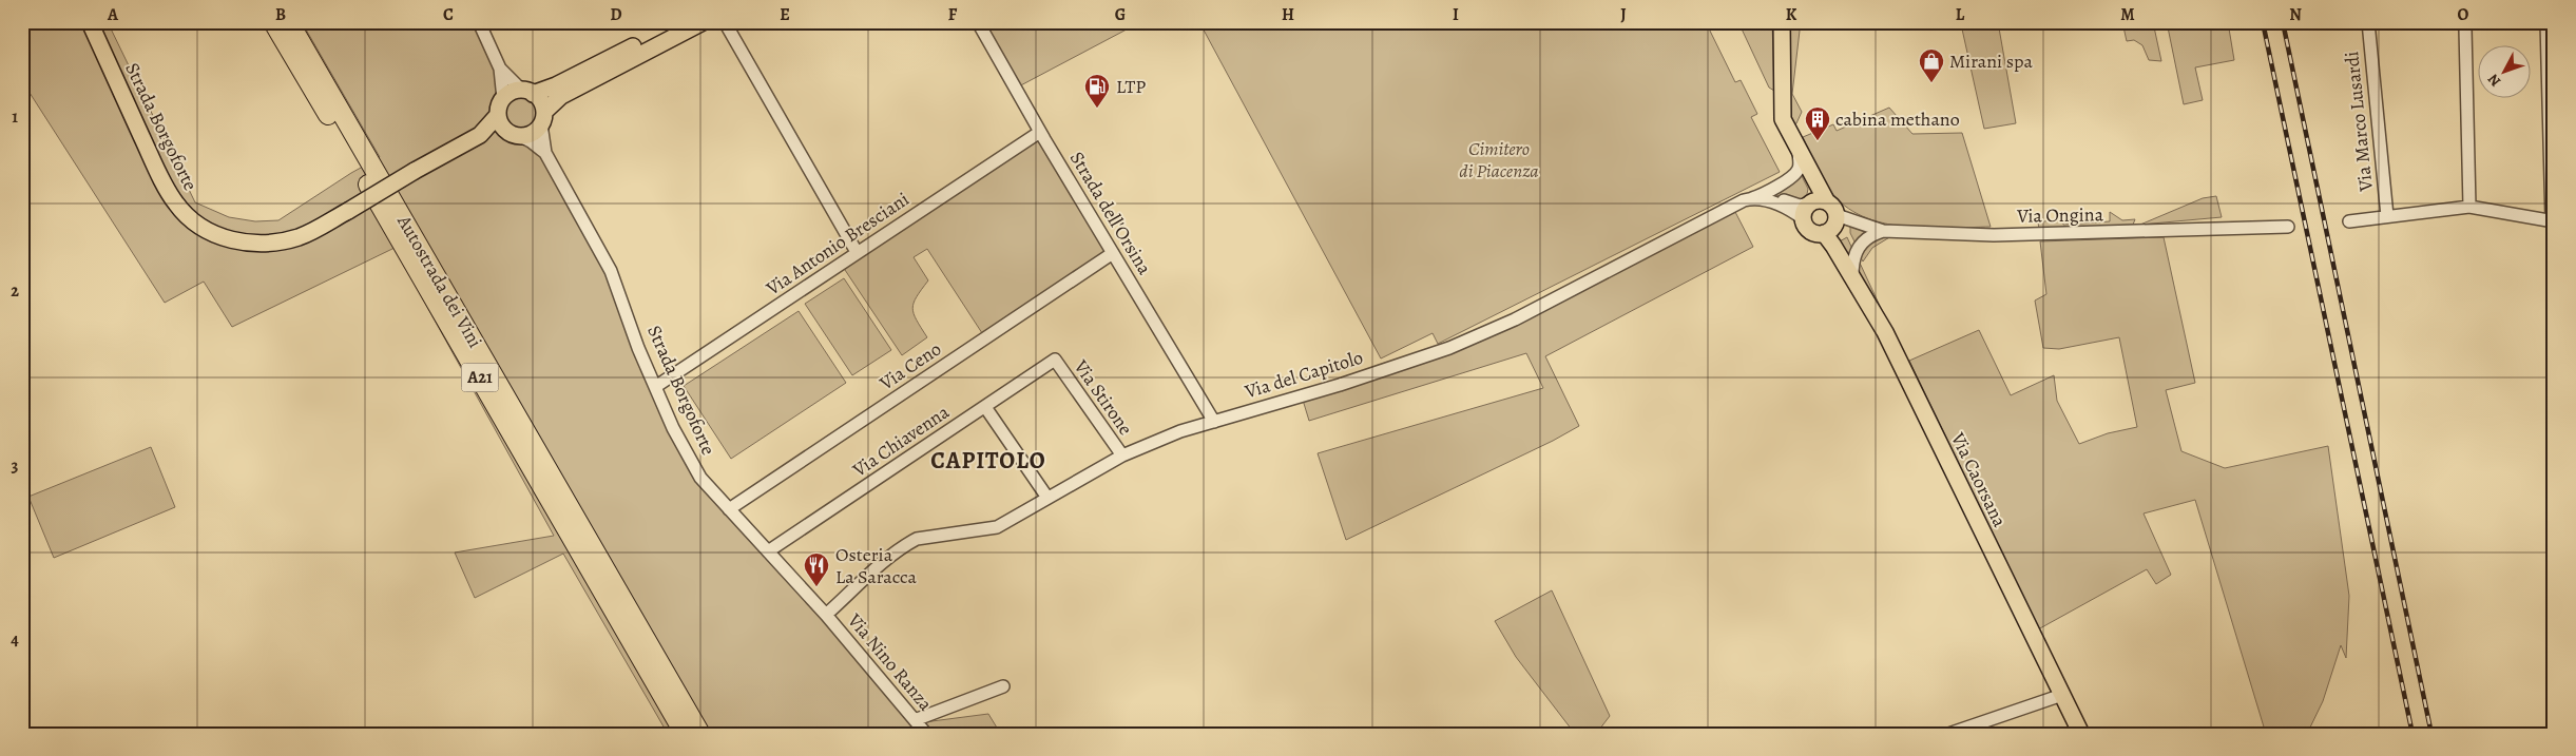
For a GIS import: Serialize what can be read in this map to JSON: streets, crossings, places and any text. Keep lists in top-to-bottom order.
{
  "streets": {
    "highway": ["Autostrada dei Vini", "A21"],
    "main road": ["Strada Borgoforte", "Via Caorsana"],
    "street": [
      "Via Marco Lusardi",
      "Strada dell'Orsina",
      "Via Ongina",
      "Via Antonio Bresciani",
      "Via Ceno",
      "Via del Capitolo",
      "Via Stirone",
      "Via Chiavenna",
      "Via Nino Ranza"
    ]
  },
  "crossings": [
    ["Strada Borgoforte", "Via Antonio Bresciani"],
    ["Strada Borgoforte", "Via Ceno"],
    ["Strada Borgoforte", "Via del Capitolo"],
    ["Strada Borgoforte", "Via Chiavenna"],
    ["Strada Borgoforte", "Via Nino Ranza"],
    ["Strada dell'Orsina", "Via Antonio Bresciani"],
    ["Strada dell'Orsina", "Via Ceno"],
    ["Strada dell'Orsina", "Via del Capitolo"],
    ["Via del Capitolo", "Via Stirone"],
    ["Via del Capitolo", "Via Nino Ranza"],
    ["Via Stirone", "Via Chiavenna"]
  ],
  "districts": ["CAPITOLO"],
  "parks": ["Cimitero di Piacenza"],
  "places": {
    "shop": ["Mirani spa"],
    "fuel station": ["LTP"],
    "building": ["cabina methano"],
    "restaurant": ["Osteria La Saracca"]
  },
  "north": "bottom left",
  "grid": {
    "columns": [
      "A",
      "B",
      "C",
      "D",
      "E",
      "F",
      "G",
      "H",
      "I",
      "J",
      "K",
      "L",
      "M",
      "N",
      "O"
    ],
    "rows": [
      "1",
      "2",
      "3",
      "4"
    ]
  }
}
